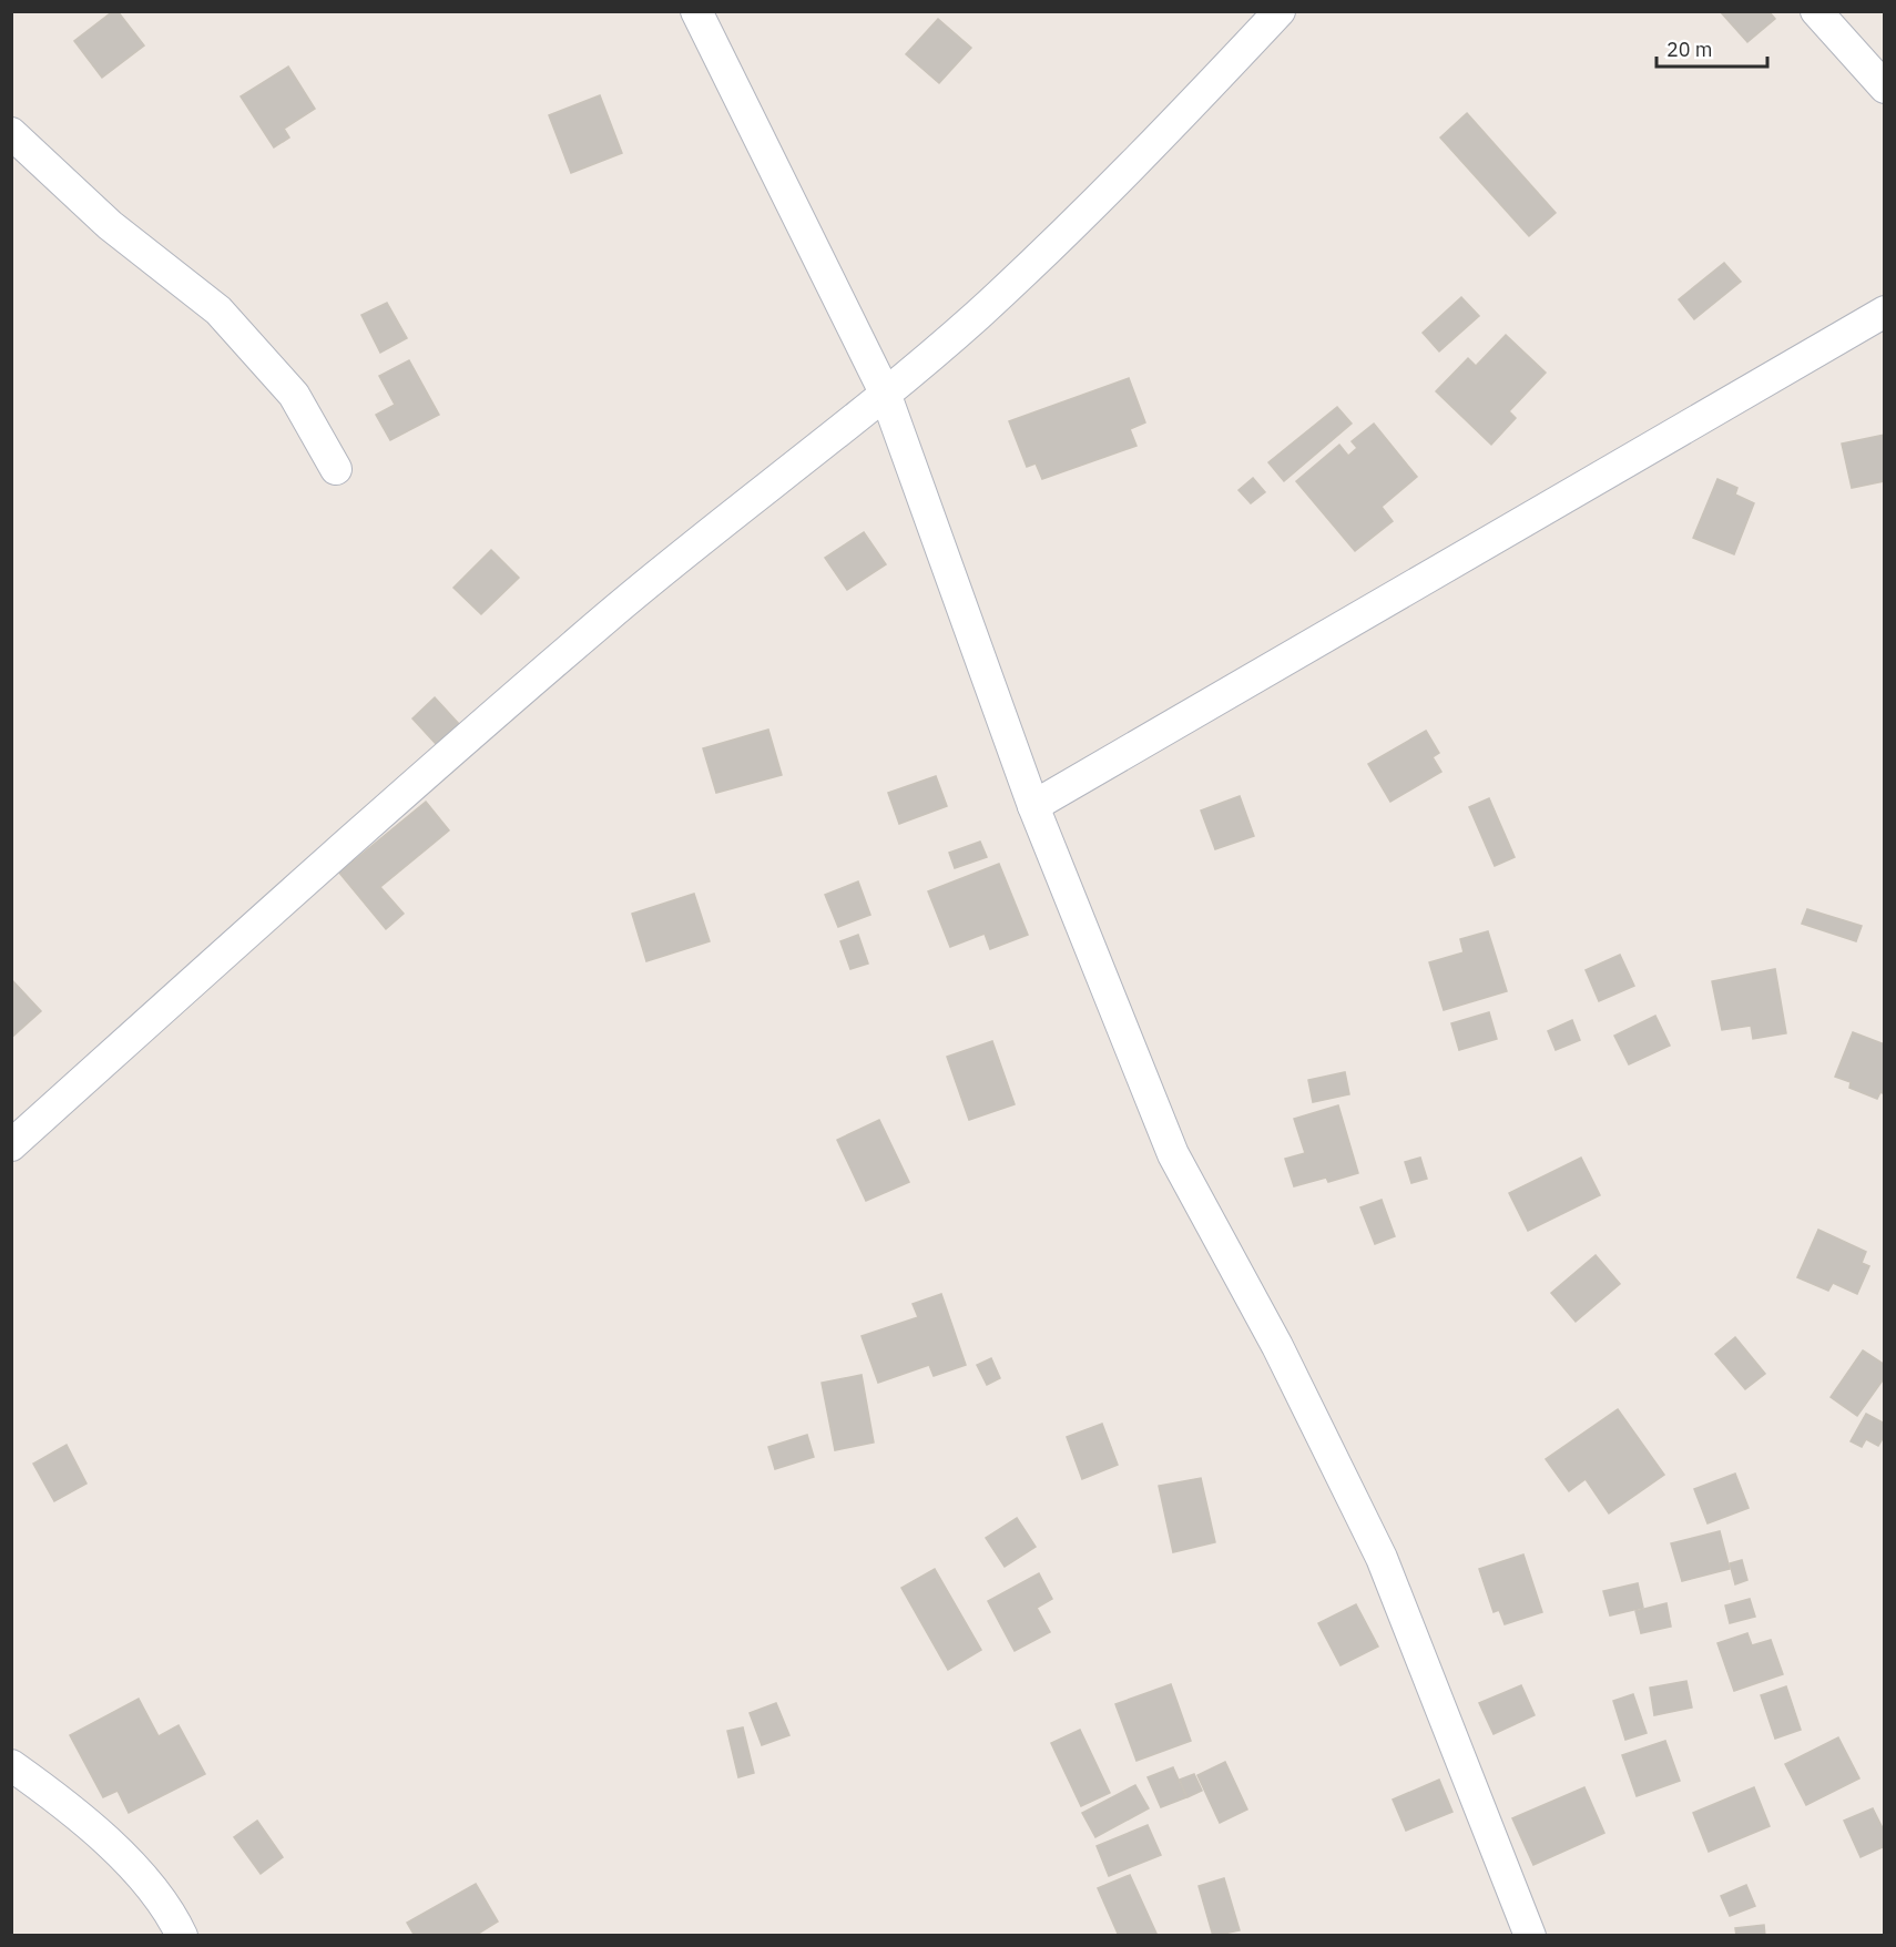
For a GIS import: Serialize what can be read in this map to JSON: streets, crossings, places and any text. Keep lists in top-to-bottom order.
{
  "scale_bar": "20 m"
}
